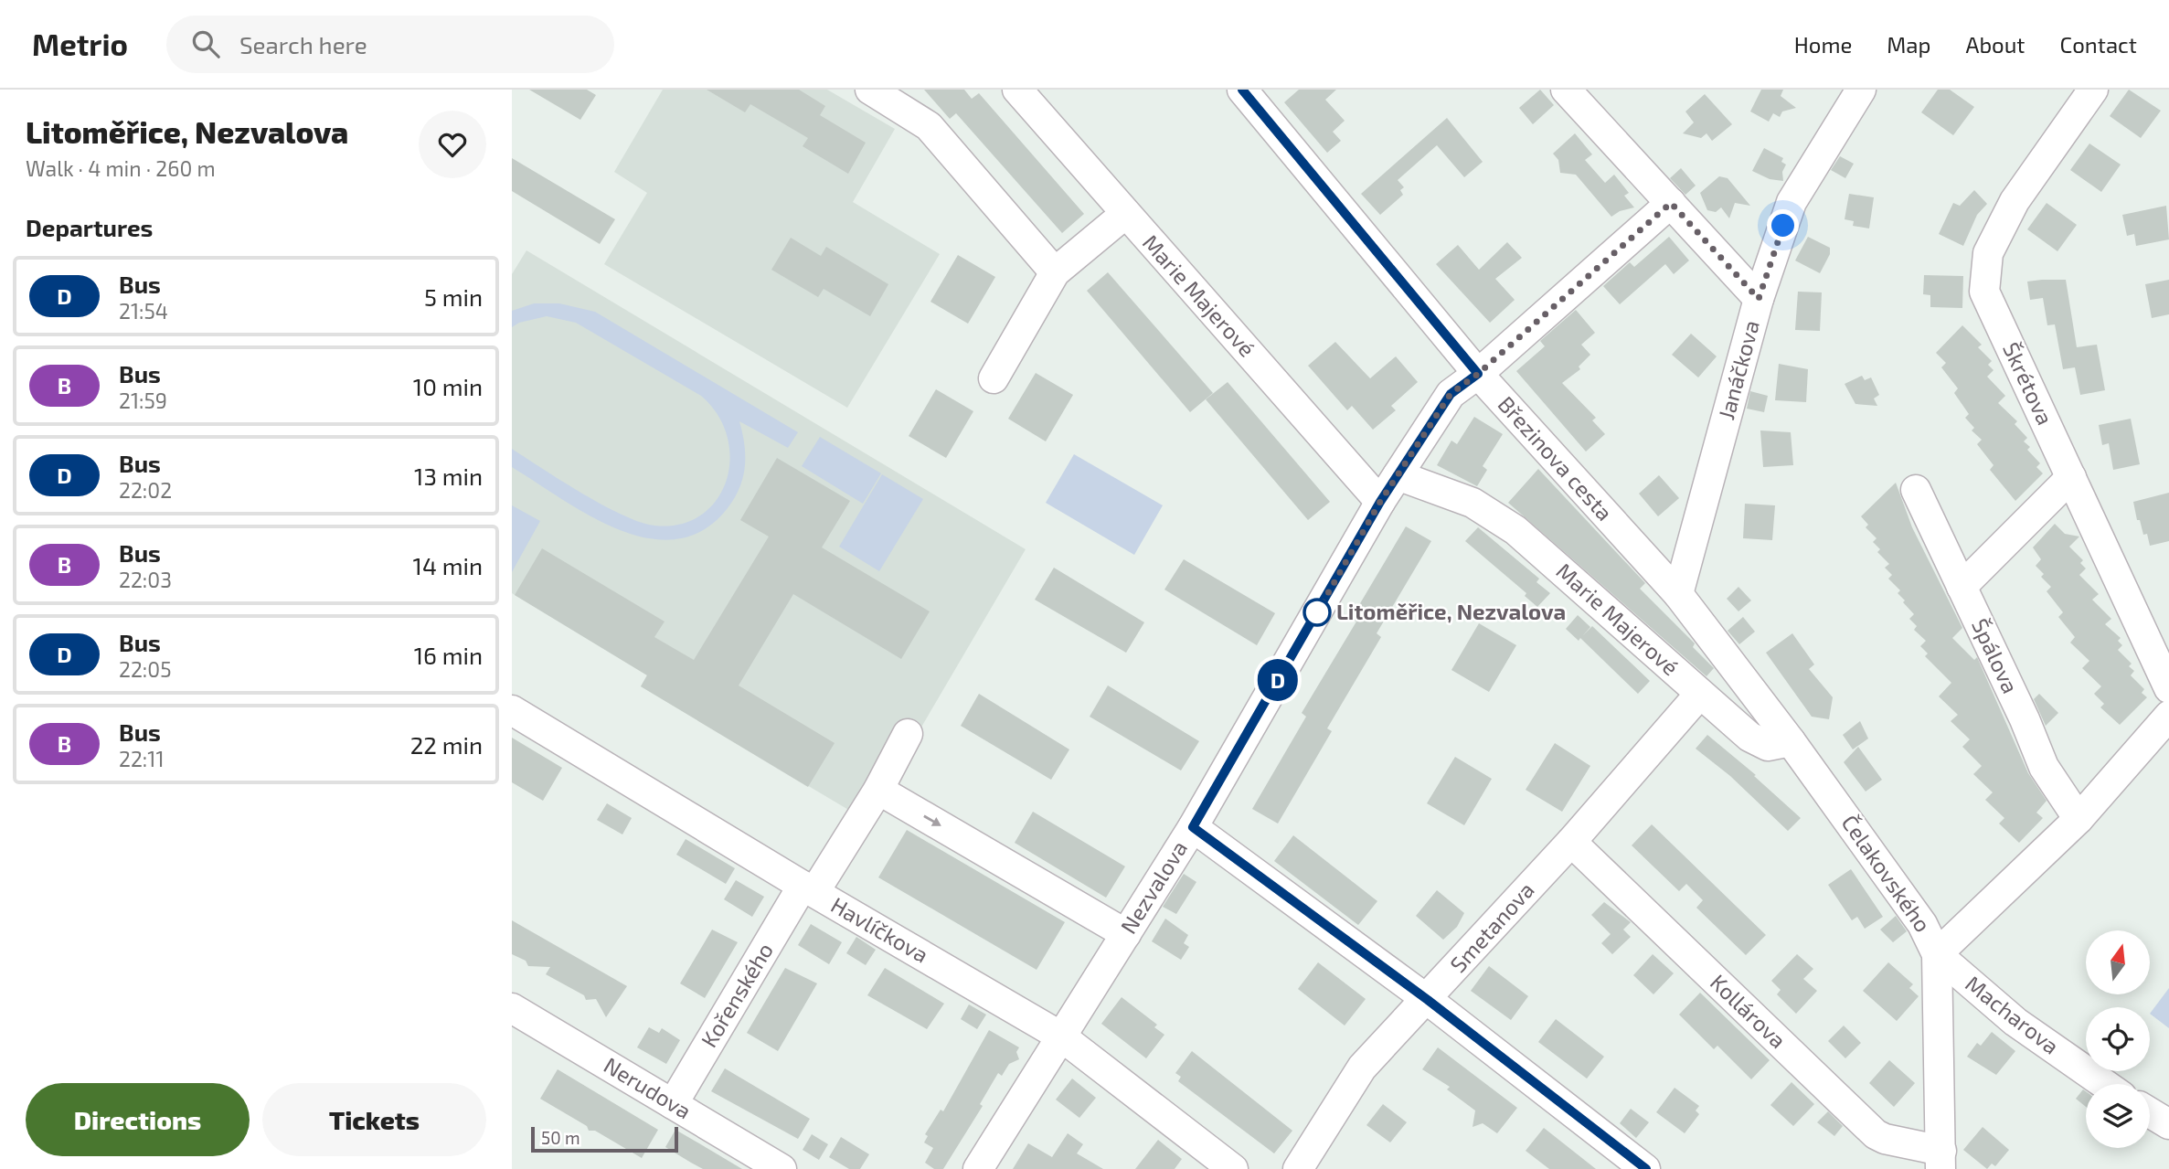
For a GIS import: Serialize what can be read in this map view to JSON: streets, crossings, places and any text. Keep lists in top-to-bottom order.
{
  "streets": {
    "street": [
      "Marie Majerové",
      "Janáčkova",
      "Škrétova",
      "Březinova cesta",
      "Špálova",
      "Čelakovského",
      "Nezvalova",
      "Smetanova",
      "Havlíčkova",
      "Kořenského",
      "Kollárova",
      "Macharova",
      "Nerudova"
    ]
  },
  "crossings": [
    ["Marie Majerové", "Nezvalova"],
    ["Marie Majerové", "Smetanova"],
    ["Janáčkova", "Březinova cesta"],
    ["Březinova cesta", "Čelakovského"],
    ["Březinova cesta", "Nezvalova"],
    ["Čelakovského", "Kollárova"],
    ["Čelakovského", "Macharova"],
    ["Nezvalova", "Havlíčkova"],
    ["Smetanova", "Kollárova"],
    ["Havlíčkova", "Kořenského"],
    ["Kořenského", "Nerudova"]
  ],
  "places": ["Litoměřice, Nezvalova"],
  "lines": ["bus line D"],
  "scale_bar": "50 m",
  "north": "top",
  "page": {
    "header": "Metrio",
    "search": "Search here",
    "nav": [
      "Home",
      "Map",
      "About",
      "Contact"
    ],
    "heading": [
      ["Litoměřice, Nezvalova", "Walk · 4 min · 260 m"],
      "Departures"
    ],
    "on_map": "D",
    "list": [
      {
        "mark": "D",
        "name": "Bus",
        "note": "21:54",
        "value": "5 min"
      },
      {
        "mark": "B",
        "name": "Bus",
        "note": "21:59",
        "value": "10 min"
      },
      {
        "mark": "D",
        "name": "Bus",
        "note": "22:02",
        "value": "13 min"
      },
      {
        "mark": "B",
        "name": "Bus",
        "note": "22:03",
        "value": "14 min"
      },
      {
        "mark": "D",
        "name": "Bus",
        "note": "22:05",
        "value": "16 min"
      },
      {
        "mark": "B",
        "name": "Bus",
        "note": "22:11",
        "value": "22 min"
      }
    ],
    "buttons": ["Directions", "Tickets"],
    "scale": "50 m"
  }
}
